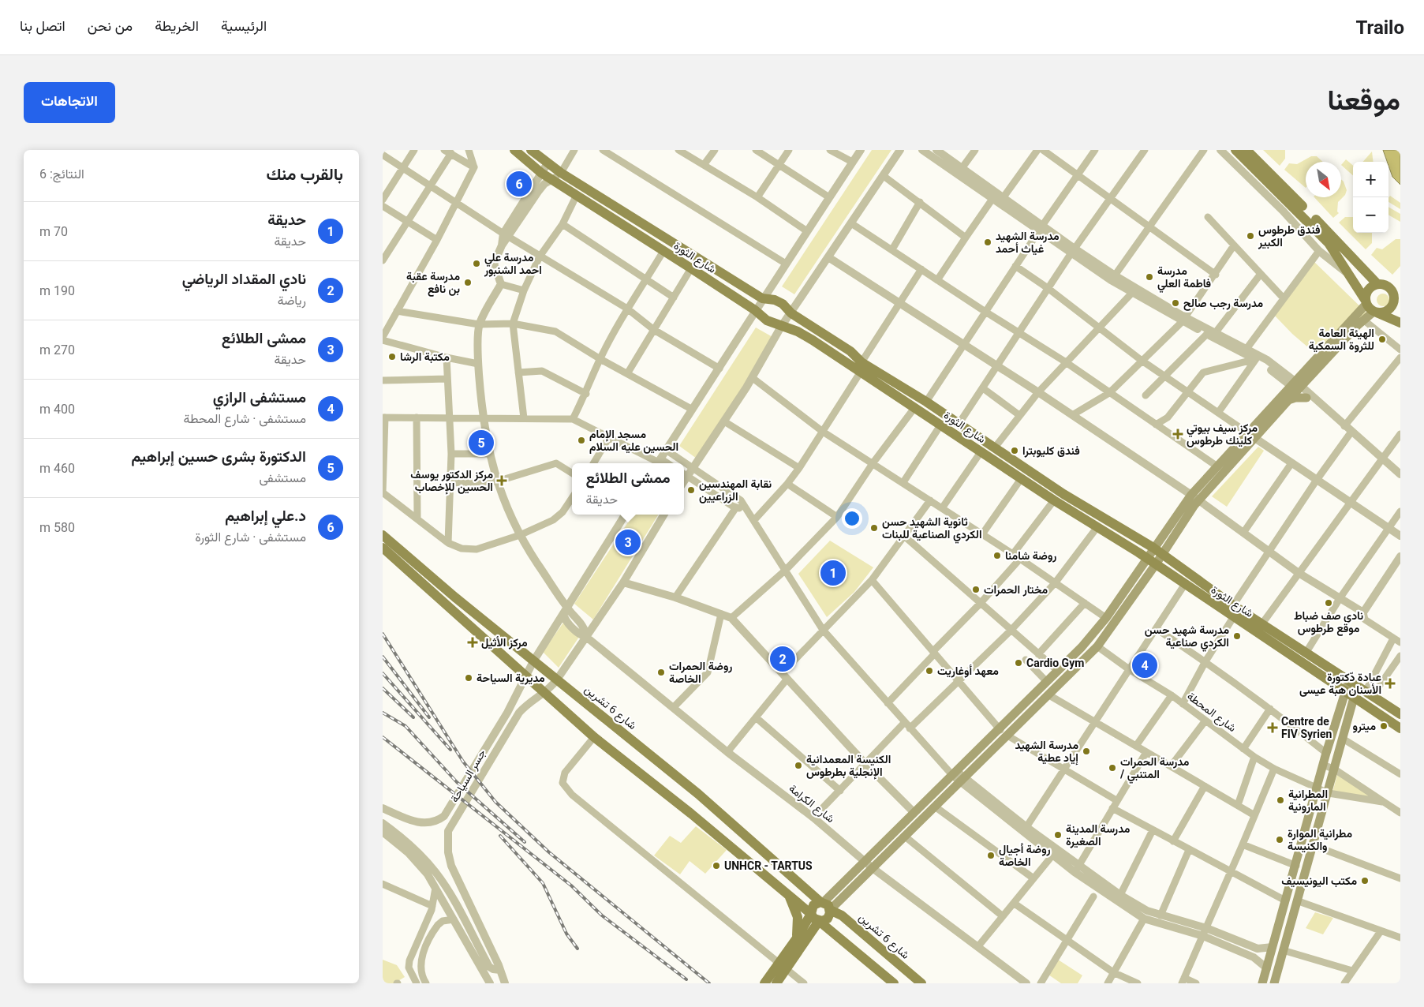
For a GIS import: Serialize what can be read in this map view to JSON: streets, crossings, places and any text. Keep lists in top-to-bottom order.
{
  "streets": {
    "main road": ["شارع الثورة", "شارع 6 تشرين"],
    "street": ["شارع المحطة", "جسر السياحة", "شارع الكرامة"]
  },
  "crossings": [
    ["شارع 6 تشرين", "جسر السياحة"],
    ["جسر السياحة", "شارع الكرامة"]
  ],
  "places": {
    "other": [
      "فندق طرطوس الكبير",
      "مدرسة الشهيد غياث أحمد",
      "مدرسة علي احمد الشنبور",
      "مدرسة فاطمة العلي",
      "مدرسة عقبة بن نافع",
      "مدرسة رجب صالح",
      "الهيئة العامة للثروة السمكية",
      "مكتبة الرشا",
      "مسجد الإمام الحسين عليه السلام",
      "فندق كليوبترا",
      "نقابة المهندسين الزراعيين",
      "ثانوية الشهيد حسن الكردي الصناعية للبنات",
      "روضة شامنا",
      "مختار الحمرات",
      "نادي صف ضباط موقع طرطوس",
      "مدرسة شهيد حسن الكردي صناعية",
      "Cardio Gym",
      "معهد أوغاريت",
      "روضة الحمرات الخاصة",
      "مديرية السياحة",
      "ميترو",
      "مدرسة الشهيد إياد عطية",
      "الكنيسة المعمدانية الإنجلية بطرطوس",
      "مدرسة الحمرات / المتنبي",
      "المطرانية المارونية",
      "مدرسة المدينة الصغيرة",
      "مطرانية الموارة والكنيسة",
      "روضة أجيال الخاصة",
      "UNHCR - TARTUS",
      "مكتب اليونيسيف"
    ],
    "health": [
      "مركز سيف بيوتي كلينك طرطوس",
      "مركز الدكتور يوسف الحسين للإخصاب",
      "مركز الأثيل",
      "عيادة دّكتورة الأسنان هبة عيسى",
      "Centre de FIV Syrien"
    ]
  },
  "north": "bottom right",
  "page": {
    "header": "Trailo",
    "nav": [
      "الرئيسية",
      "الخريطة",
      "من نحن",
      "اتصل بنا"
    ],
    "title": "موقعنا",
    "buttons": "الاتجاهات",
    "heading": ["بالقرب منك", "النتائج: 6"],
    "map_buttons": ["+", "−"],
    "pins": [
      "6",
      "5",
      "3",
      "1",
      "2",
      "4"
    ],
    "list": [
      {
        "mark": "1",
        "name": "حديقة",
        "note": "حديقة",
        "value": "70 m"
      },
      {
        "mark": "2",
        "name": "نادي المقداد الرياضي",
        "note": "رياضة",
        "value": "190 m"
      },
      {
        "mark": "3",
        "name": "ممشى الطلائع",
        "note": "حديقة",
        "value": "270 m"
      },
      {
        "mark": "4",
        "name": "مستشفى الرازي",
        "note": "مستشفى · شارع المحطة",
        "value": "400 m"
      },
      {
        "mark": "5",
        "name": "الدكتورة بشرى حسين إبراهيم",
        "note": "مستشفى",
        "value": "460 m"
      },
      {
        "mark": "6",
        "name": "د.علي إبراهيم",
        "note": "مستشفى · شارع الثورة",
        "value": "580 m"
      }
    ],
    "popup": ["ممشى الطلائع", "حديقة"]
  }
}
